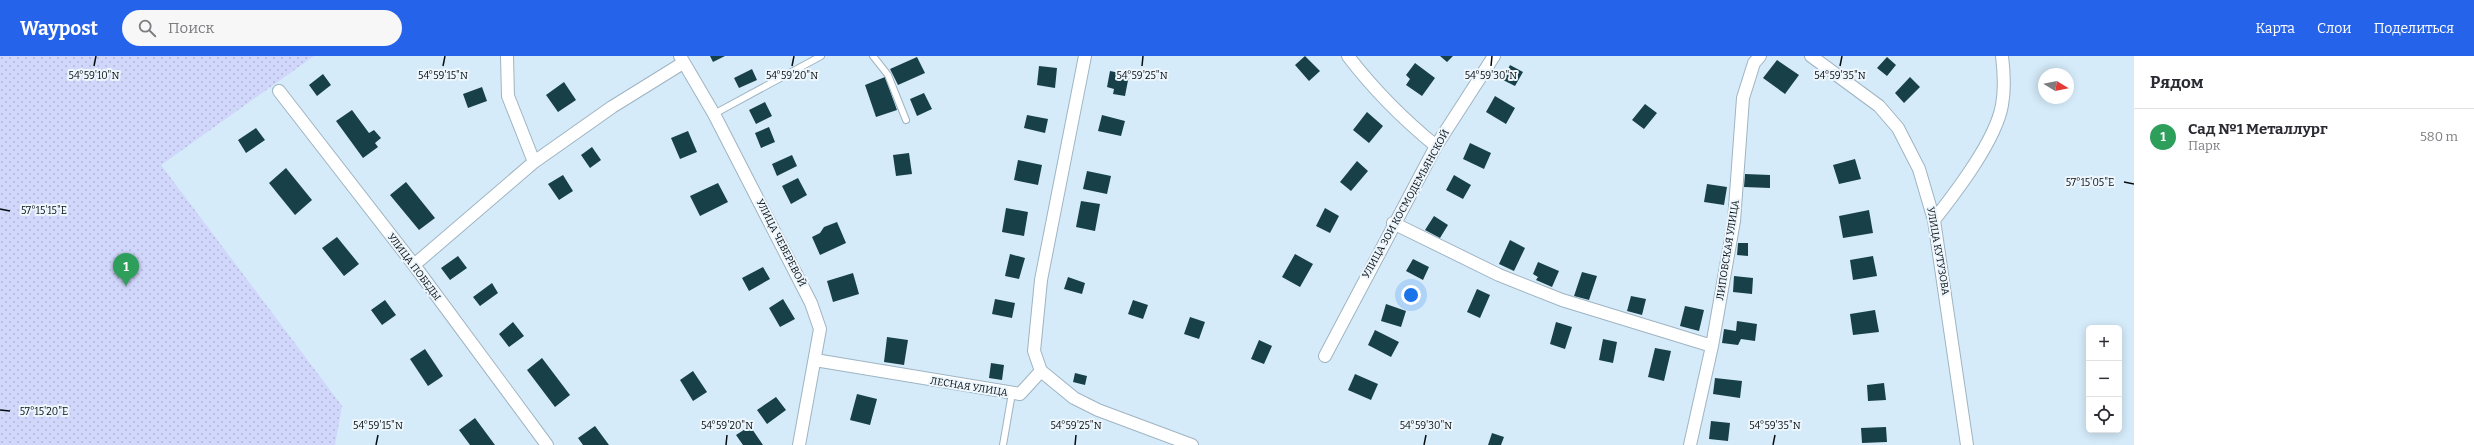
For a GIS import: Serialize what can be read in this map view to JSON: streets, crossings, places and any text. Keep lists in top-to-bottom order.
{
  "streets": {
    "street": [
      "УЛИЦА ЗОИ КОСМОДЕМЬЯНСКОЙ",
      "УЛИЦА ЧЕВЕРЕВОЙ",
      "ЛИПОВСКАЯ УЛИЦА",
      "УЛИЦА КУТУЗОВА",
      "УЛИЦА ПОБЕДЫ",
      "ЛЕСНАЯ УЛИЦА"
    ]
  },
  "crossings": [
    ["УЛИЦА ЧЕВЕРЕВОЙ", "ЛЕСНАЯ УЛИЦА"]
  ],
  "north": "right",
  "page": {
    "header": "Waypost",
    "search": "Поиск",
    "nav": ["Карта", "Слои", "Поделиться"],
    "heading": "Рядом",
    "list": [
      {
        "mark": "1",
        "name": "Сад №1 Металлург",
        "note": "Парк",
        "value": "580 m"
      }
    ],
    "pins": "1",
    "map_buttons": ["+", "−"]
  },
  "coordinates": [
    "54°59'10\"N",
    "54°59'15\"N",
    "54°59'20\"N",
    "54°59'30\"N",
    "54°59'35\"N",
    "54°59'25\"N",
    "57°15'05\"E",
    "57°15'15\"E",
    "57°15'20\"E"
  ]
}
